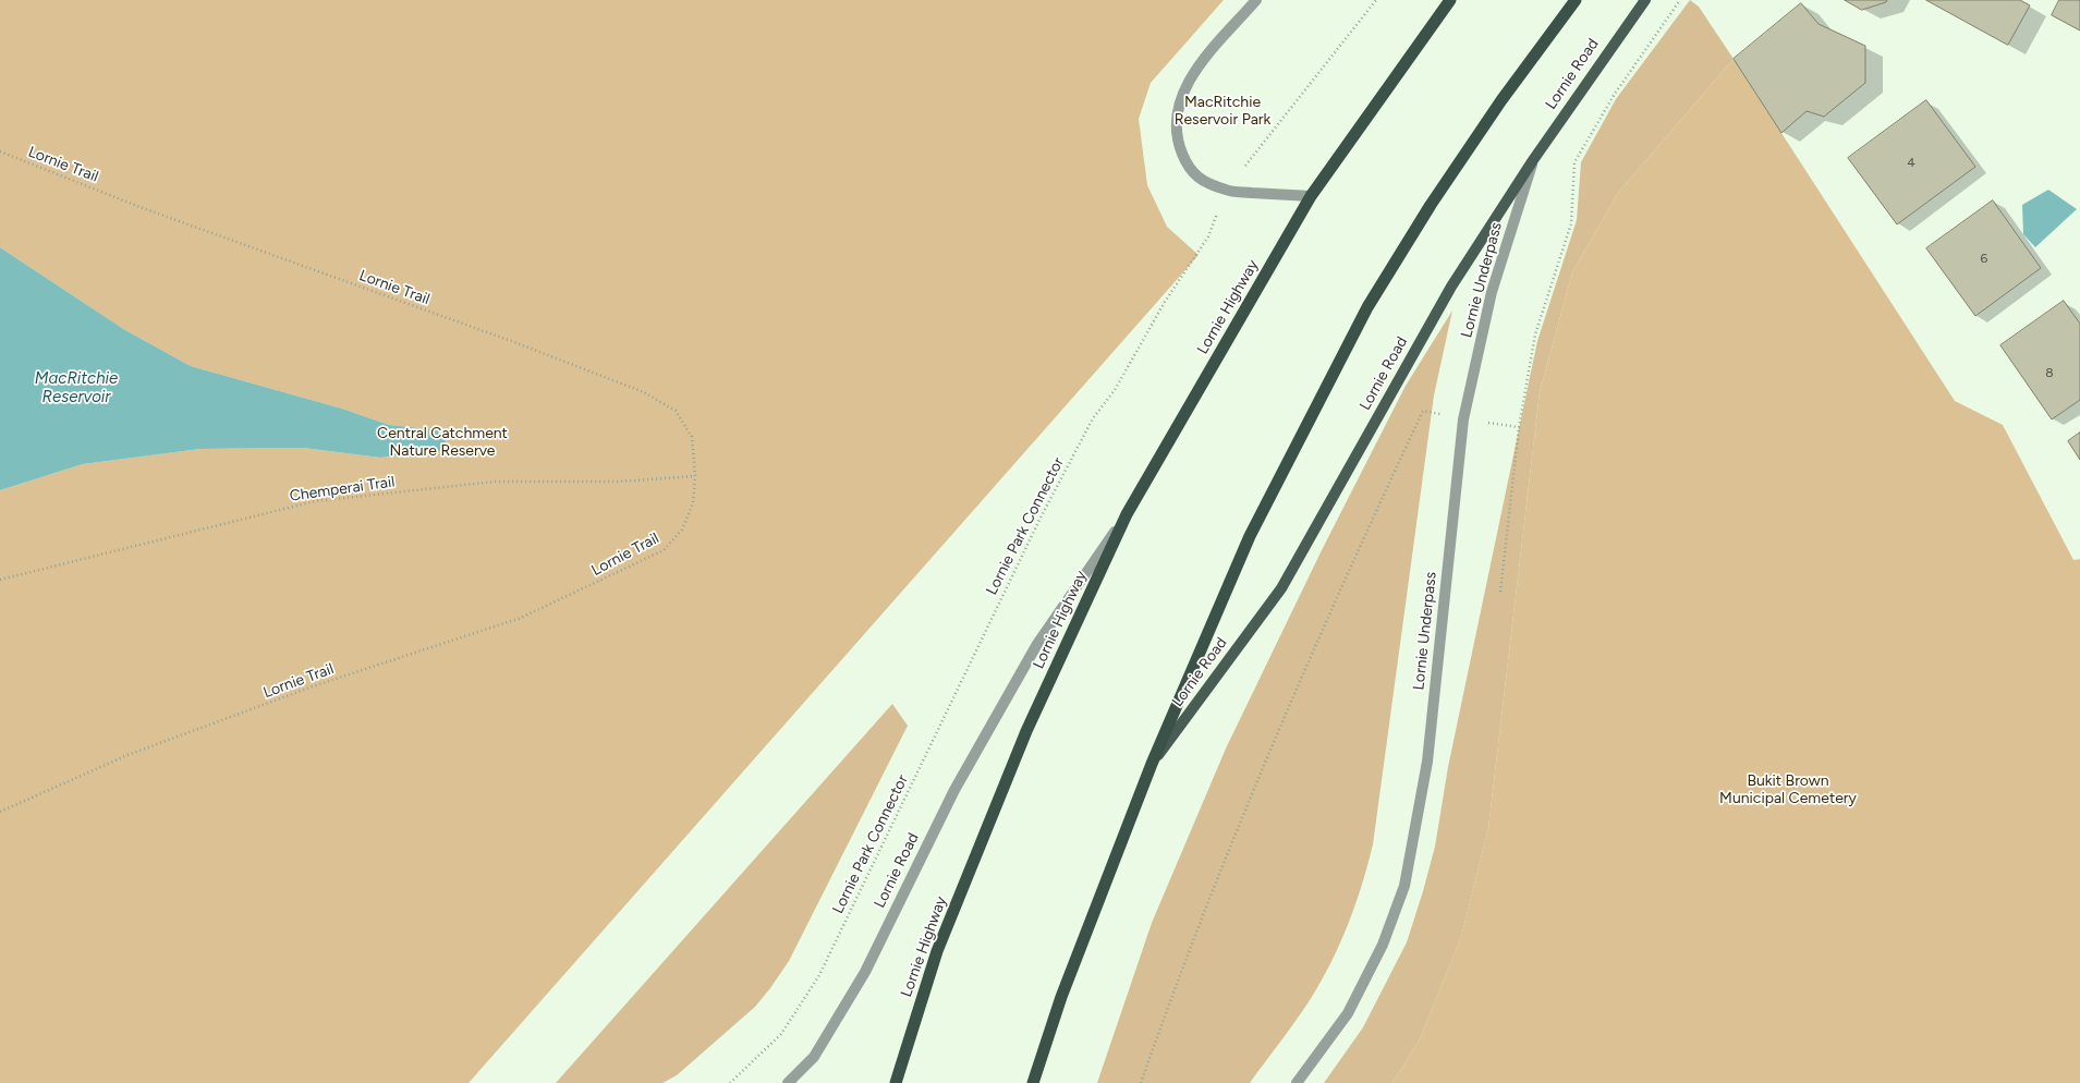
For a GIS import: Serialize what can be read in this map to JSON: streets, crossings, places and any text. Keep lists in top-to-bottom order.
{
  "streets": {
    "highway": ["Lornie Highway"],
    "main road": ["Lornie Road"],
    "street": ["Lornie Underpass"],
    "path": ["Lornie Trail", "Chemperai Trail", "Lornie Park Connector"]
  },
  "crossings": [
    ["Lornie Road", "Lornie Underpass"],
    ["Lornie Road", "Lornie Highway"],
    ["Lornie Trail", "Chemperai Trail"]
  ],
  "water": ["MacRitchie Reservoir"],
  "parks": ["MacRitchie Reservoir Park", "Central Catchment Nature Reserve", "Bukit Brown Municipal Cemetery"],
  "house_numbers": ["4", "6", "8"]
}
